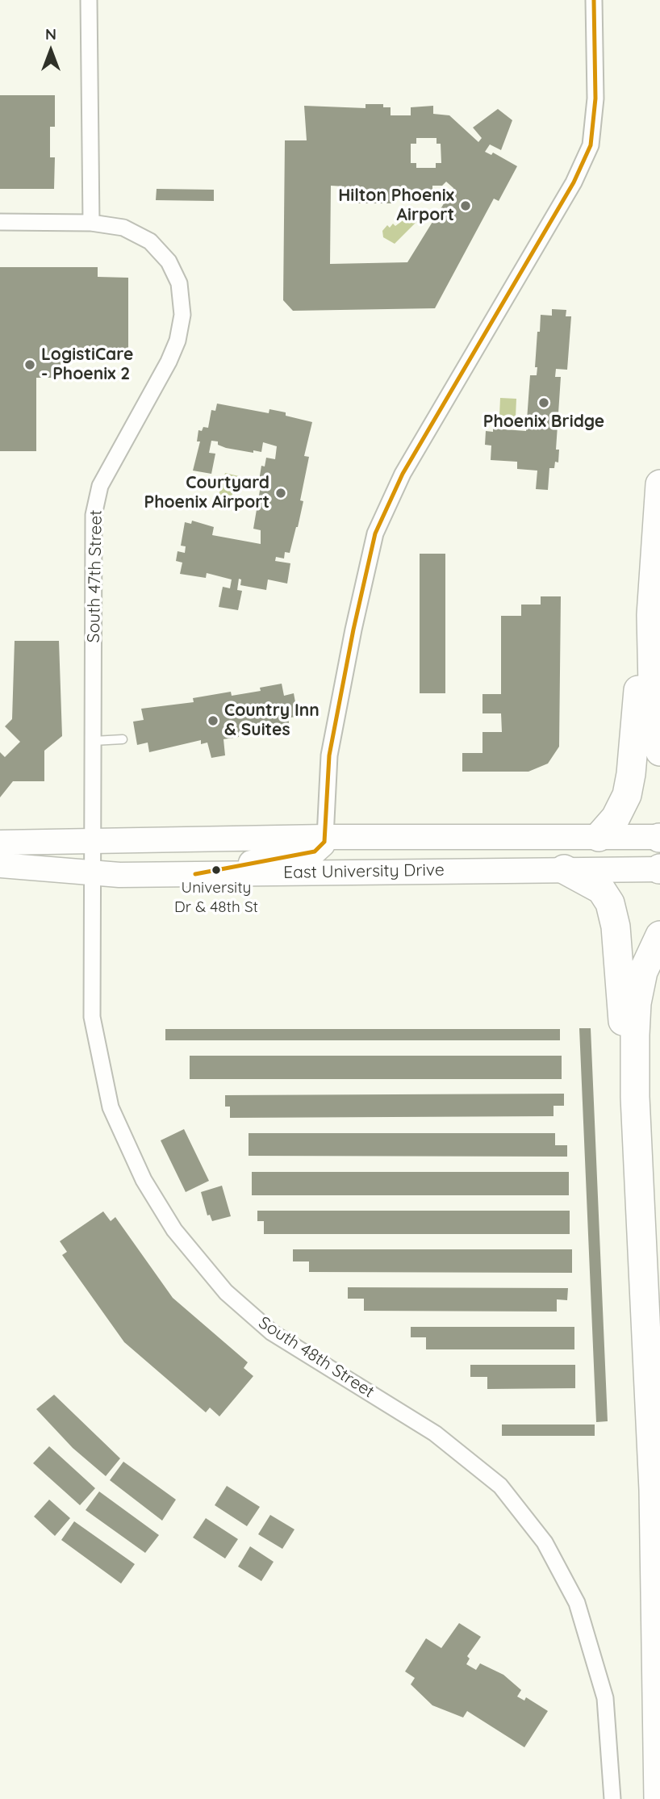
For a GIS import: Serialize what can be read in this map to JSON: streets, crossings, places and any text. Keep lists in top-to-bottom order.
{
  "streets": {
    "main road": ["East University Drive"],
    "street": ["South 47th Street", "South 48th Street"]
  },
  "crossings": [
    ["South 47th Street", "East University Drive"],
    ["South 47th Street", "South 48th Street"],
    ["East University Drive", "South 48th Street"]
  ],
  "places": [
    "Hilton Phoenix Airport",
    "LogistiCare - Phoenix 2",
    "Phoenix Bridge",
    "Courtyard Phoenix Airport",
    "Country Inn & Suites",
    "University Dr & 48th St"
  ],
  "north": "top"
}
